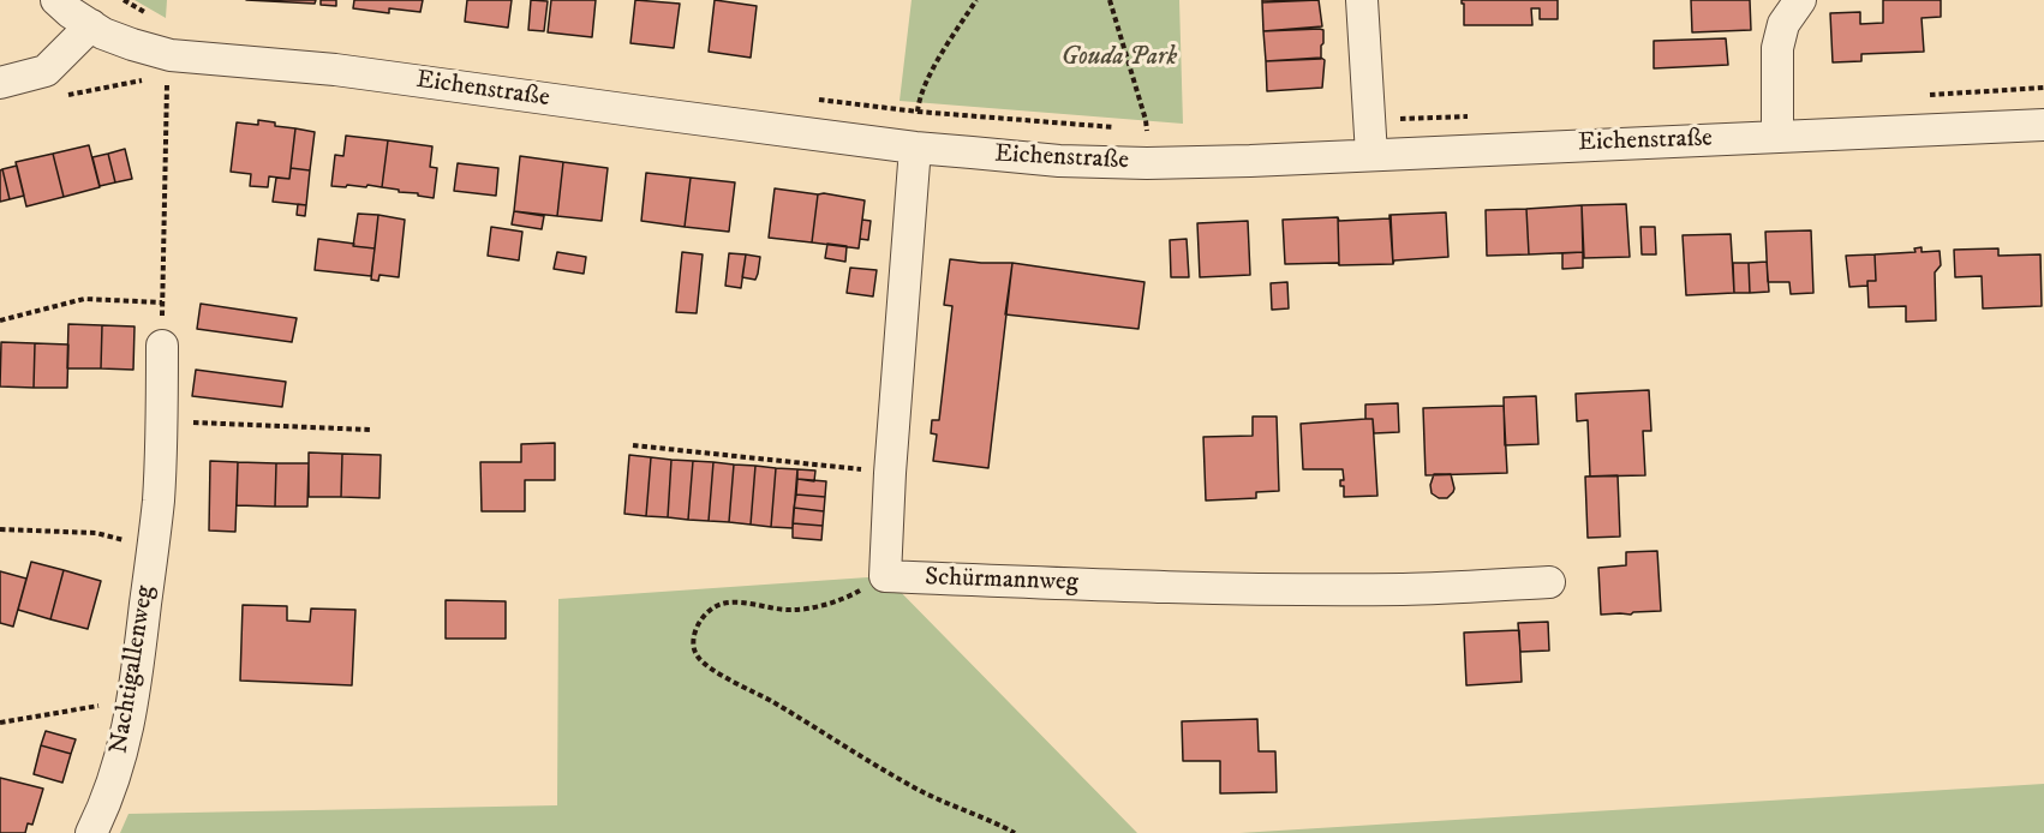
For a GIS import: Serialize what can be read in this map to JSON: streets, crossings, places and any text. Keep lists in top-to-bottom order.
{
  "streets": {
    "street": ["Eichenstraße", "Schürmannweg", "Nachtigallenweg"]
  },
  "parks": ["Gouda Park"]
}
